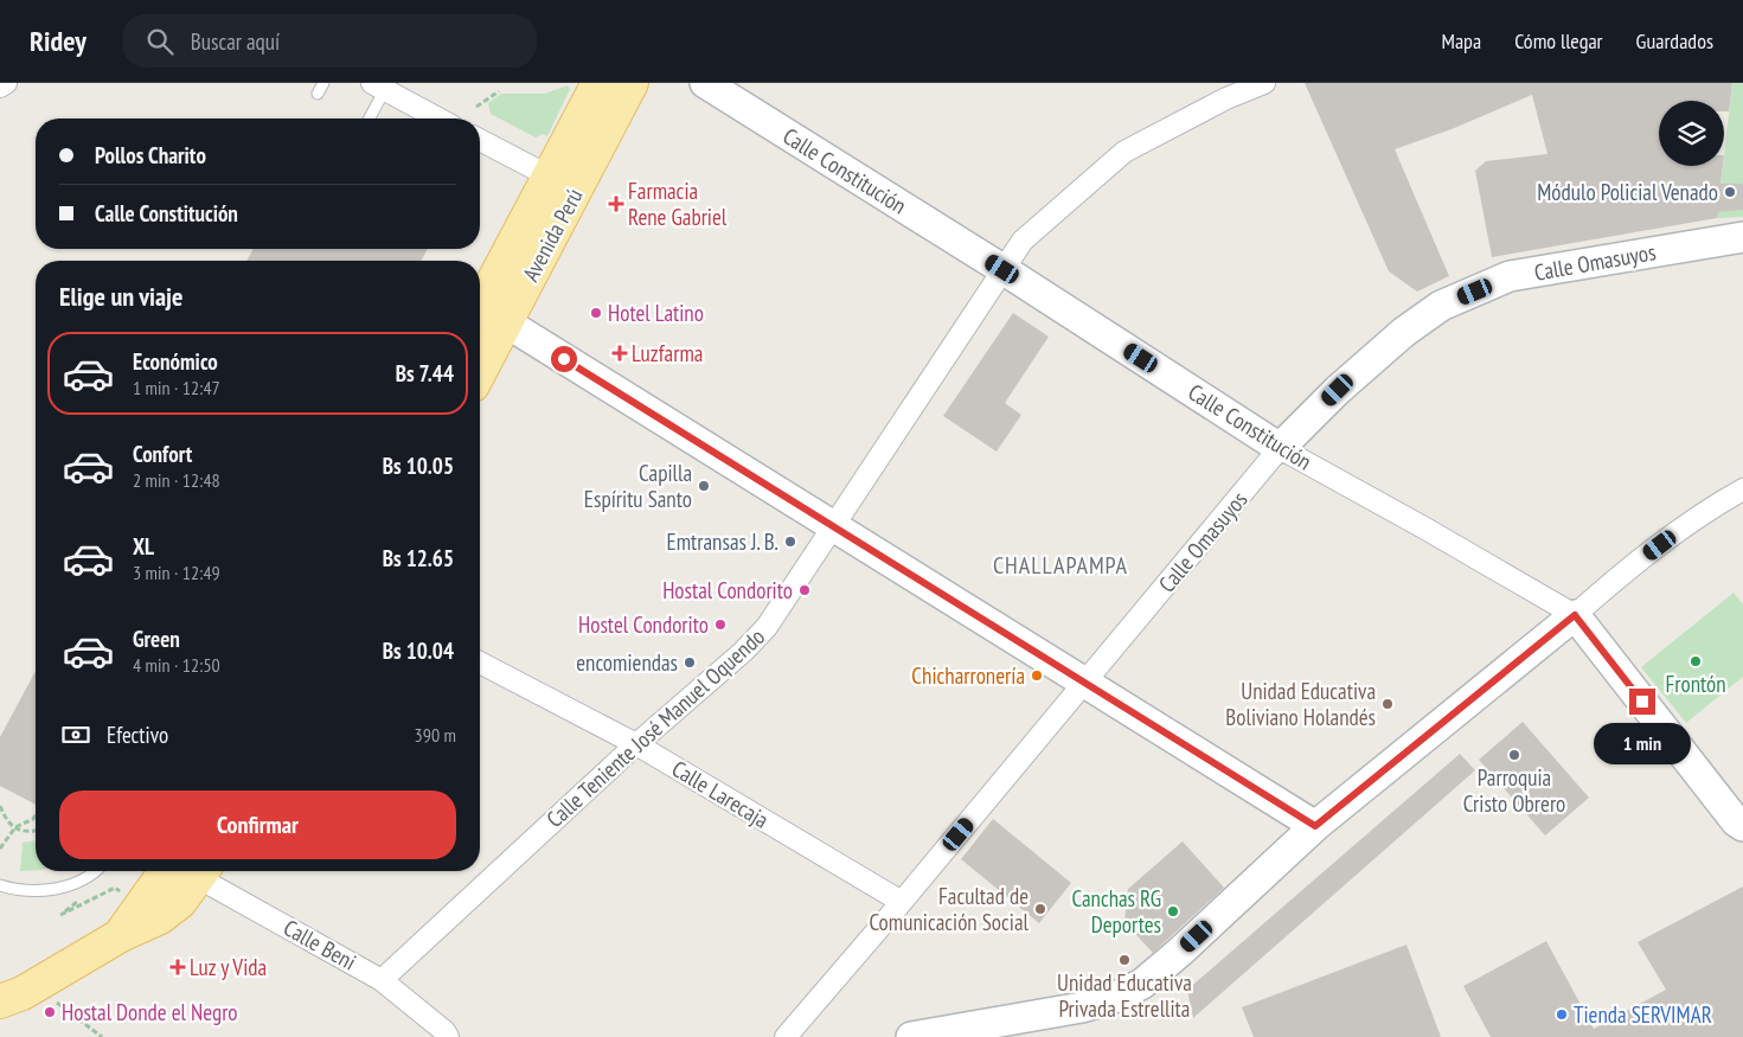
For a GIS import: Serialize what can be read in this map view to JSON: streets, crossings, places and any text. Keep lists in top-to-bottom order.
{
  "streets": {
    "main road": ["Avenida Perú"],
    "street": [
      "Calle Constitución",
      "Calle Omasuyos",
      "Calle Teniente José Manuel Oquendo",
      "Calle Larecaja",
      "Calle Beni"
    ]
  },
  "crossings": [
    ["Calle Constitución", "Calle Omasuyos"],
    ["Calle Constitución", "Calle Teniente José Manuel Oquendo"],
    ["Calle Omasuyos", "Calle Larecaja"],
    ["Calle Teniente José Manuel Oquendo", "Calle Larecaja"],
    ["Calle Teniente José Manuel Oquendo", "Calle Beni"]
  ],
  "districts": ["CHALLAPAMPA"],
  "places": {
    "other": [
      "Módulo Policial Venado",
      "Hotel Latino",
      "Capilla Espíritu Santo",
      "Emtransas J. B.",
      "Hostal Condorito",
      "Hostel Condorito",
      "Frontón",
      "encomiendas",
      "Chicharronería",
      "Unidad Educativa Boliviano Holandés",
      "Parroquia Cristo Obrero",
      "Facultad de Comunicación Social",
      "Canchas RG Deportes",
      "Unidad Educativa Privada Estrellita",
      "Hostal Donde el Negro",
      "Tienda SERVIMAR"
    ],
    "health": ["Farmacia Rene Gabriel", "Luzfarma", "Luz y Vida"]
  },
  "page": {
    "header": "Ridey",
    "search": "Buscar aquí",
    "nav": ["Mapa", "Cómo llegar", "Guardados"],
    "banner": ["Pollos Charito", "Calle Constitución"],
    "heading": "Elige un viaje",
    "list": [
      {
        "name": "Económico",
        "note": "1 min · 12:47",
        "value": "Bs 7.44"
      },
      {
        "name": "Confort",
        "note": "2 min · 12:48",
        "value": "Bs 10.05"
      },
      {
        "name": "XL",
        "note": "3 min · 12:49",
        "value": "Bs 12.65"
      },
      {
        "name": "Green",
        "note": "4 min · 12:50",
        "value": "Bs 10.04"
      }
    ],
    "pay": ["Efectivo", "390 m"],
    "bubble": "1 min",
    "buttons": "Confirmar"
  }
}
